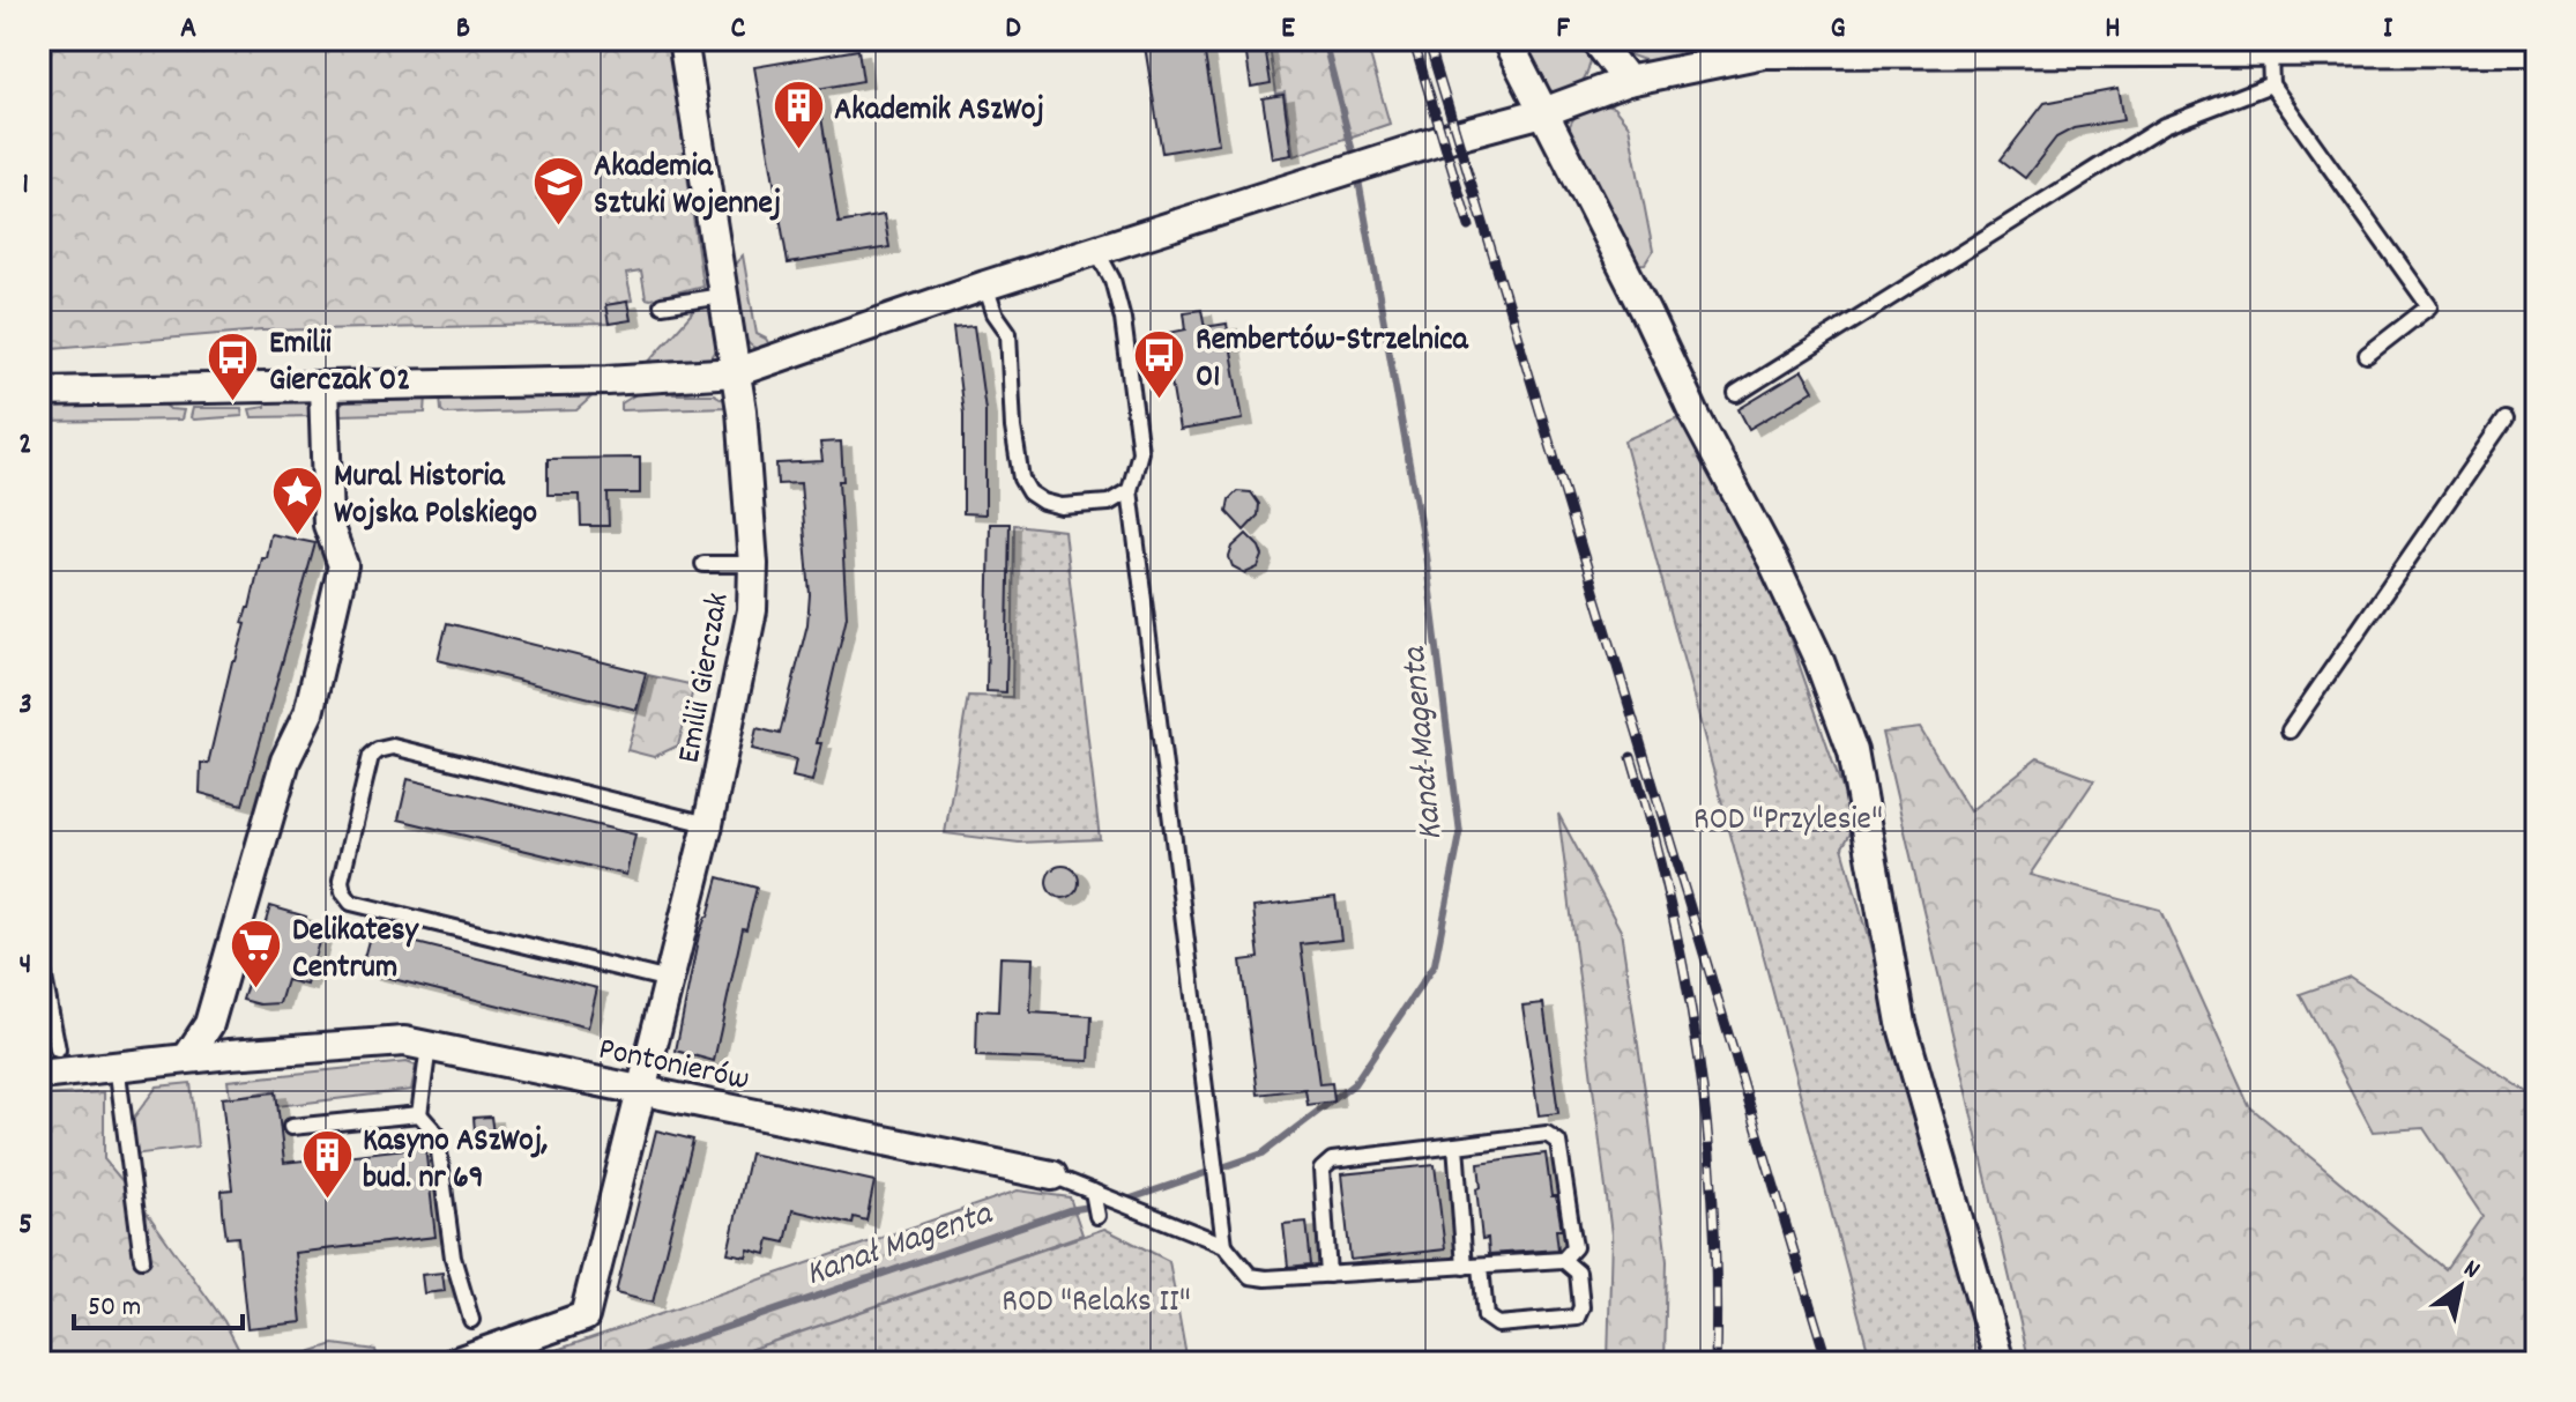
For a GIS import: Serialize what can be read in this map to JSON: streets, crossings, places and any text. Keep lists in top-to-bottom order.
{
  "streets": {
    "street": ["Emilii Gierczak", "Pontonierów"]
  },
  "crossings": [
    ["Emilii Gierczak", "Pontonierów"]
  ],
  "water": ["Kanał Magenta"],
  "parks": ["ROD \"Przylesie\"", "ROD \"Relaks II\""],
  "places": {
    "building": ["Akademik ASzWoj", "Kasyno ASzWoj, bud. nr 69"],
    "school or university": ["Akademia Sztuki Wojennej"],
    "bus stop": ["Rembertów-Strzelnica 01", "Emilii Gierczak 02"],
    "place": ["Mural Historia Wojska Polskiego"],
    "supermarket": ["Delikatesy Centrum"]
  },
  "scale_bar": "50 m",
  "north": "top right",
  "grid": {
    "columns": [
      "A",
      "B",
      "C",
      "D",
      "E",
      "F",
      "G",
      "H",
      "I"
    ],
    "rows": [
      "1",
      "2",
      "3",
      "4",
      "5"
    ]
  }
}
